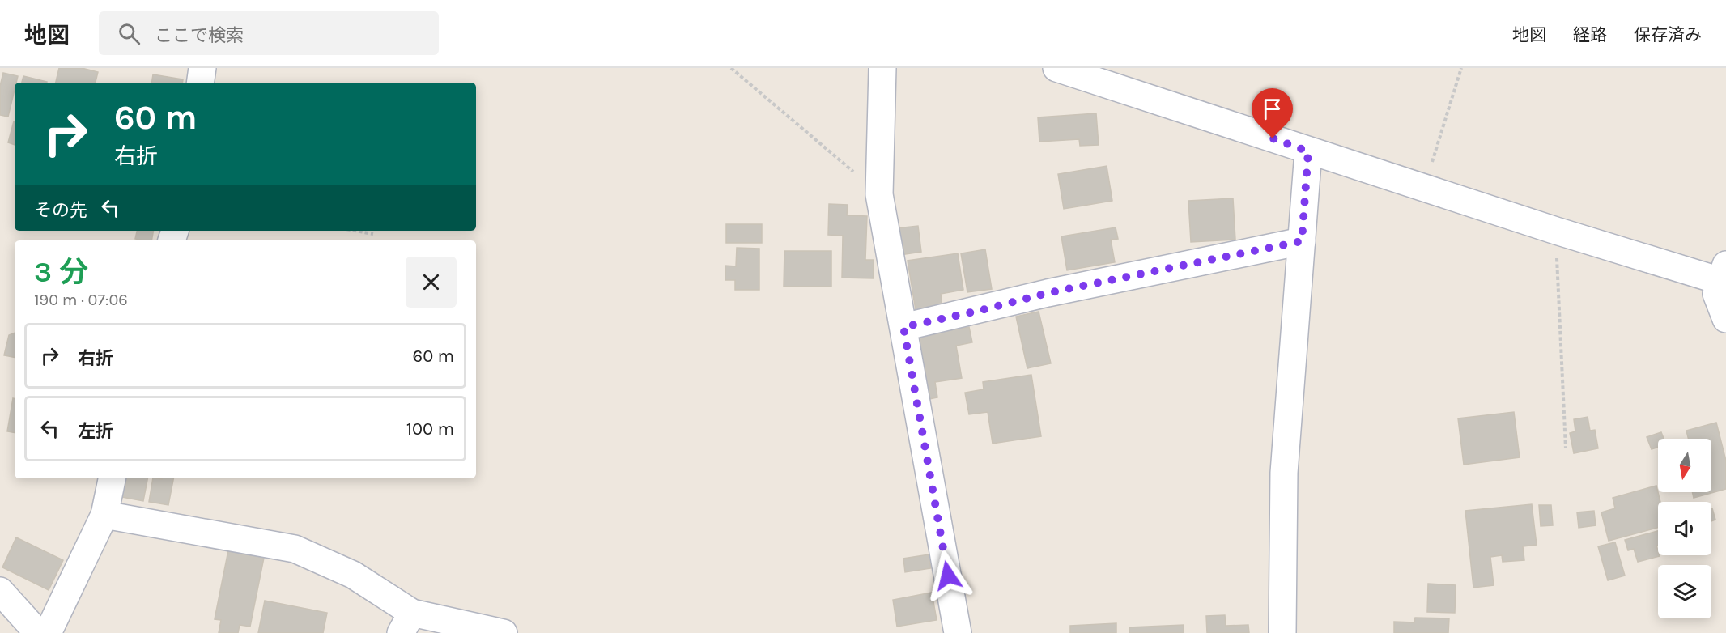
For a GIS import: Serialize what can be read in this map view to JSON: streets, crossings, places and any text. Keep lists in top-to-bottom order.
{
  "north": "bottom",
  "page": {
    "header": "地図",
    "search": "ここで検索",
    "nav": ["地図", "経路", "保存済み"],
    "turn": ["60 m", "右折"],
    "then": "その先",
    "heading": ["3 分", "190 m · 07:06"],
    "list": [
      {
        "name": "右折",
        "value": "60 m"
      },
      {
        "name": "左折",
        "value": "100 m"
      }
    ]
  }
}
